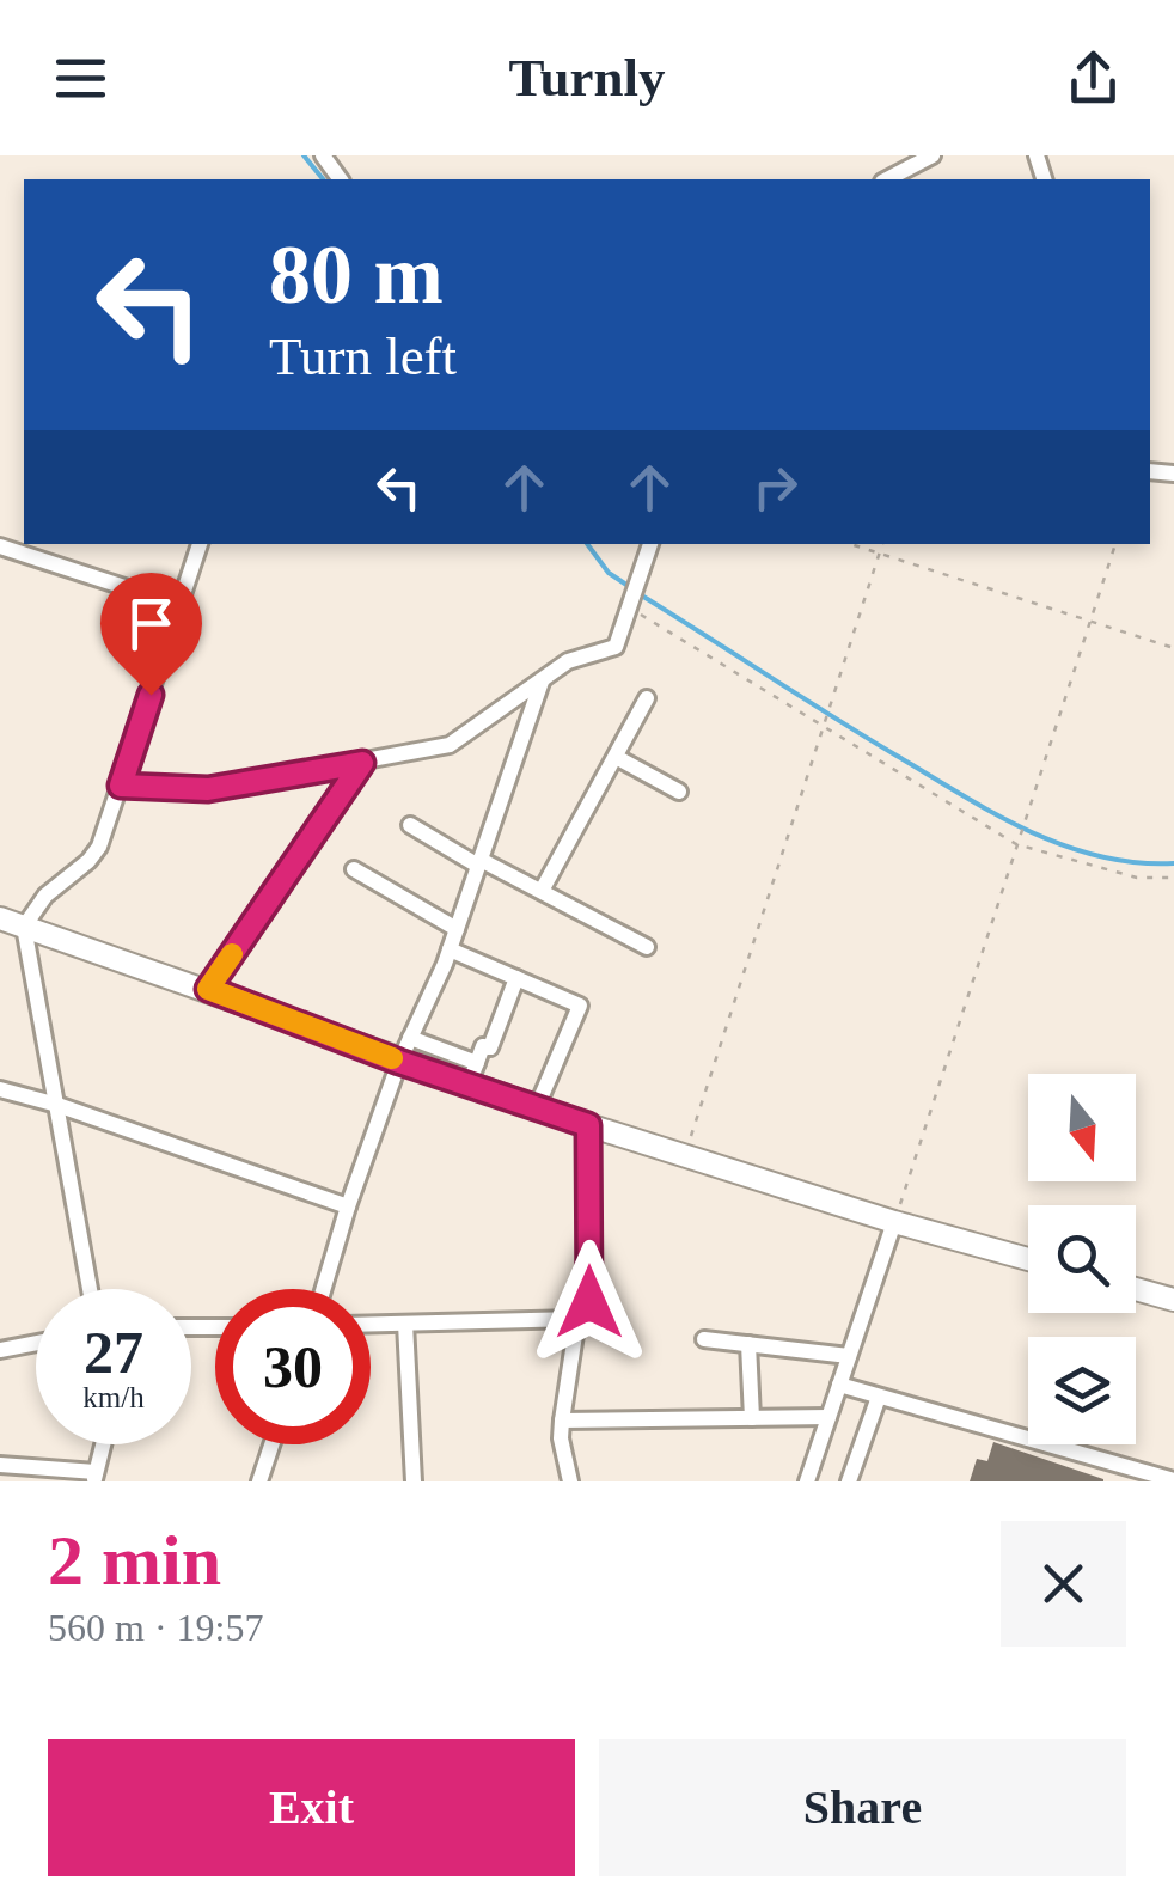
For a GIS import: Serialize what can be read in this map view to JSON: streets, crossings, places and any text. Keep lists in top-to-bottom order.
{
  "north": "bottom",
  "page": {
    "header": "Turnly",
    "turn": ["80 m", "Turn left"],
    "speed": "27 km/h",
    "limit": "30",
    "heading": ["2 min", "560 m · 19:57"],
    "buttons": ["Exit", "Share"]
  }
}
